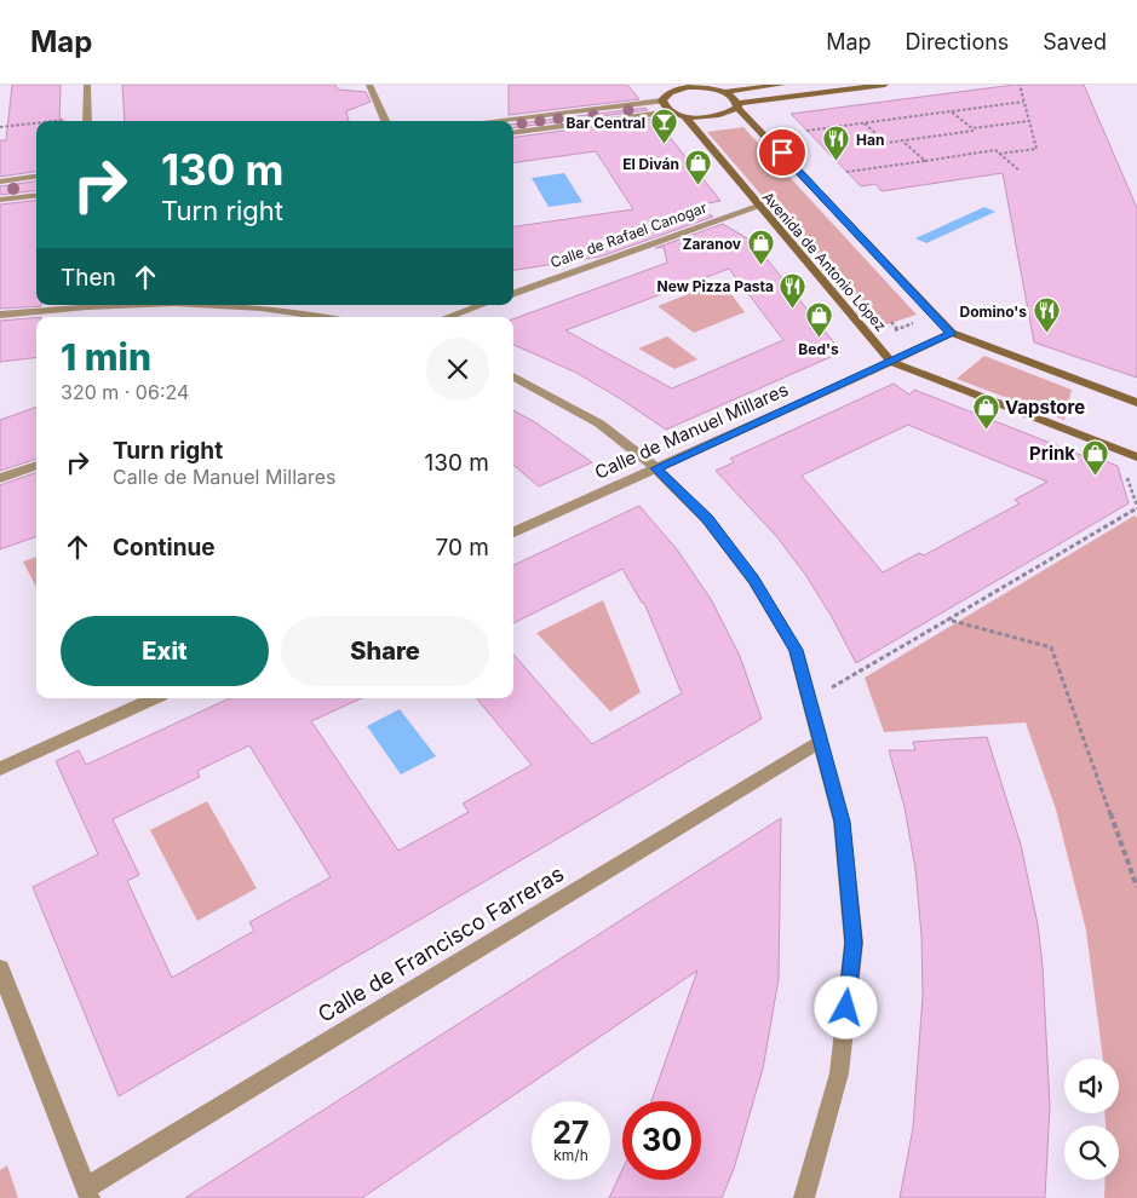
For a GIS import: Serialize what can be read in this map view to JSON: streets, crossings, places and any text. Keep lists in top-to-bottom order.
{
  "streets": {
    "street": [
      "Calle de Rafael Canogar",
      "Avenida de Antonio López",
      "Calle de Manuel Millares",
      "Calle de Francisco Farreras"
    ]
  },
  "crossings": [
    ["Calle de Rafael Canogar", "Avenida de Antonio López"],
    ["Avenida de Antonio López", "Calle de Manuel Millares"]
  ],
  "places": {
    "bar": ["Bar Central"],
    "restaurant": ["Han", "New Pizza Pasta", "Domino's"],
    "shop": [
      "El Diván",
      "Zaranov",
      "Bed's",
      "Vapstore",
      "Prink"
    ]
  },
  "page": {
    "header": "Map",
    "nav": ["Map", "Directions", "Saved"],
    "turn": ["130 m", "Turn right"],
    "then": "Then",
    "heading": ["1 min", "320 m · 06:24"],
    "list": [
      {
        "name": "Turn right",
        "note": "Calle de Manuel Millares",
        "value": "130 m"
      },
      {
        "name": "Continue",
        "value": "70 m"
      }
    ],
    "buttons": ["Exit", "Share"],
    "speed": "27 km/h",
    "limit": "30"
  }
}
